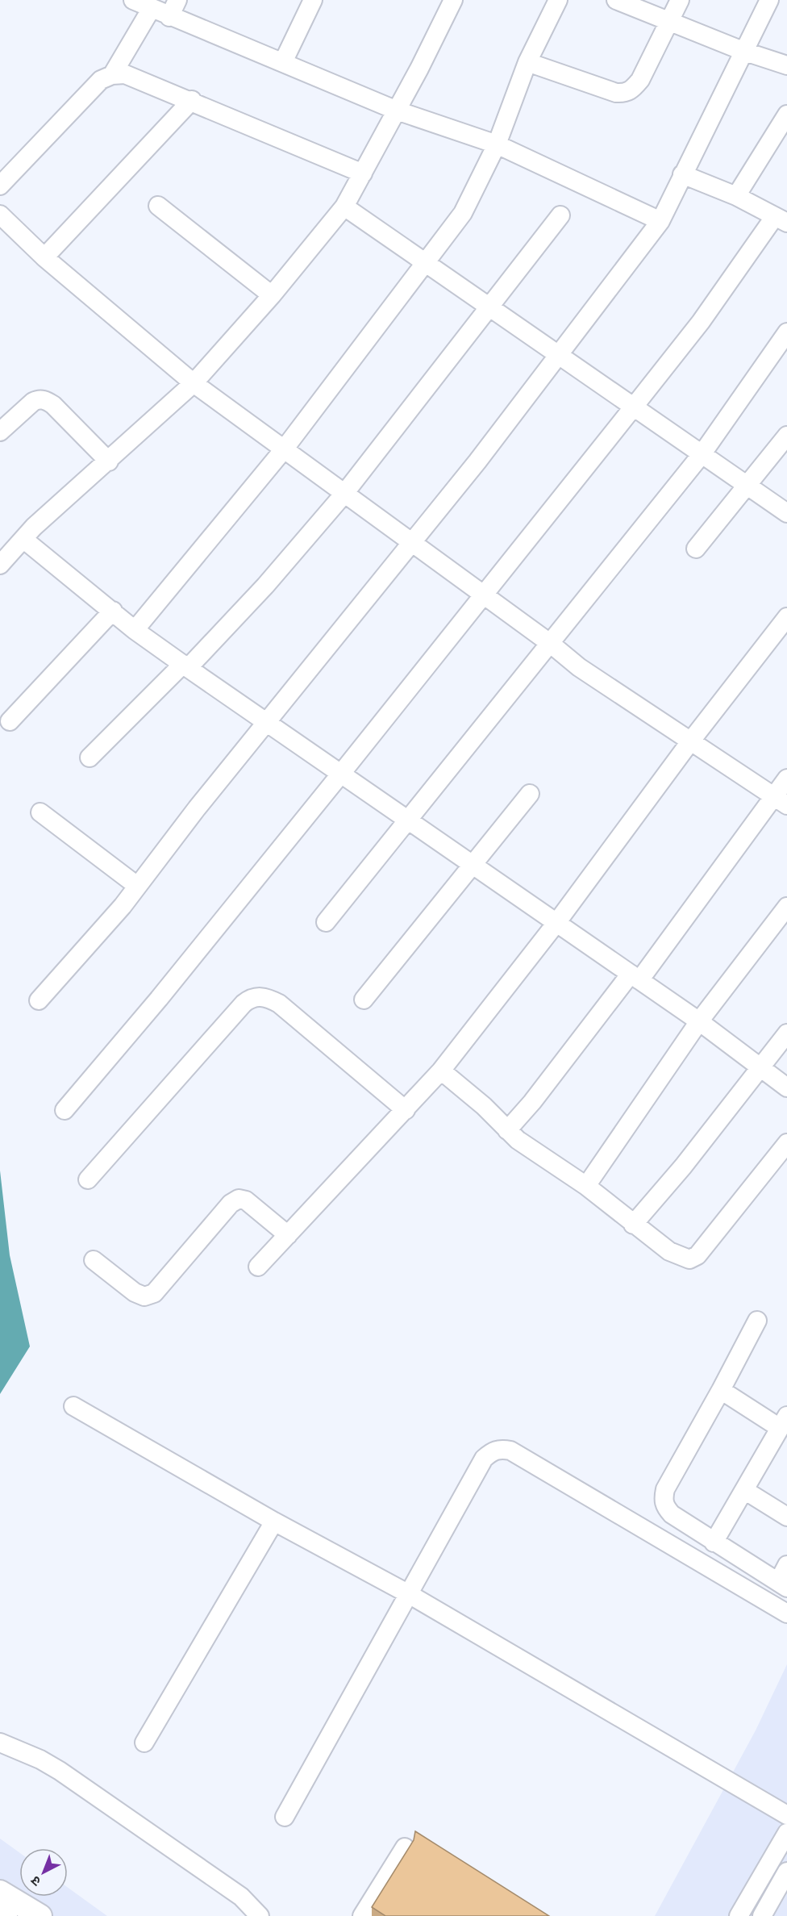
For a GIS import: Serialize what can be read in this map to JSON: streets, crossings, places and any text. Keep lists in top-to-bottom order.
{
  "north": "bottom left"
}
